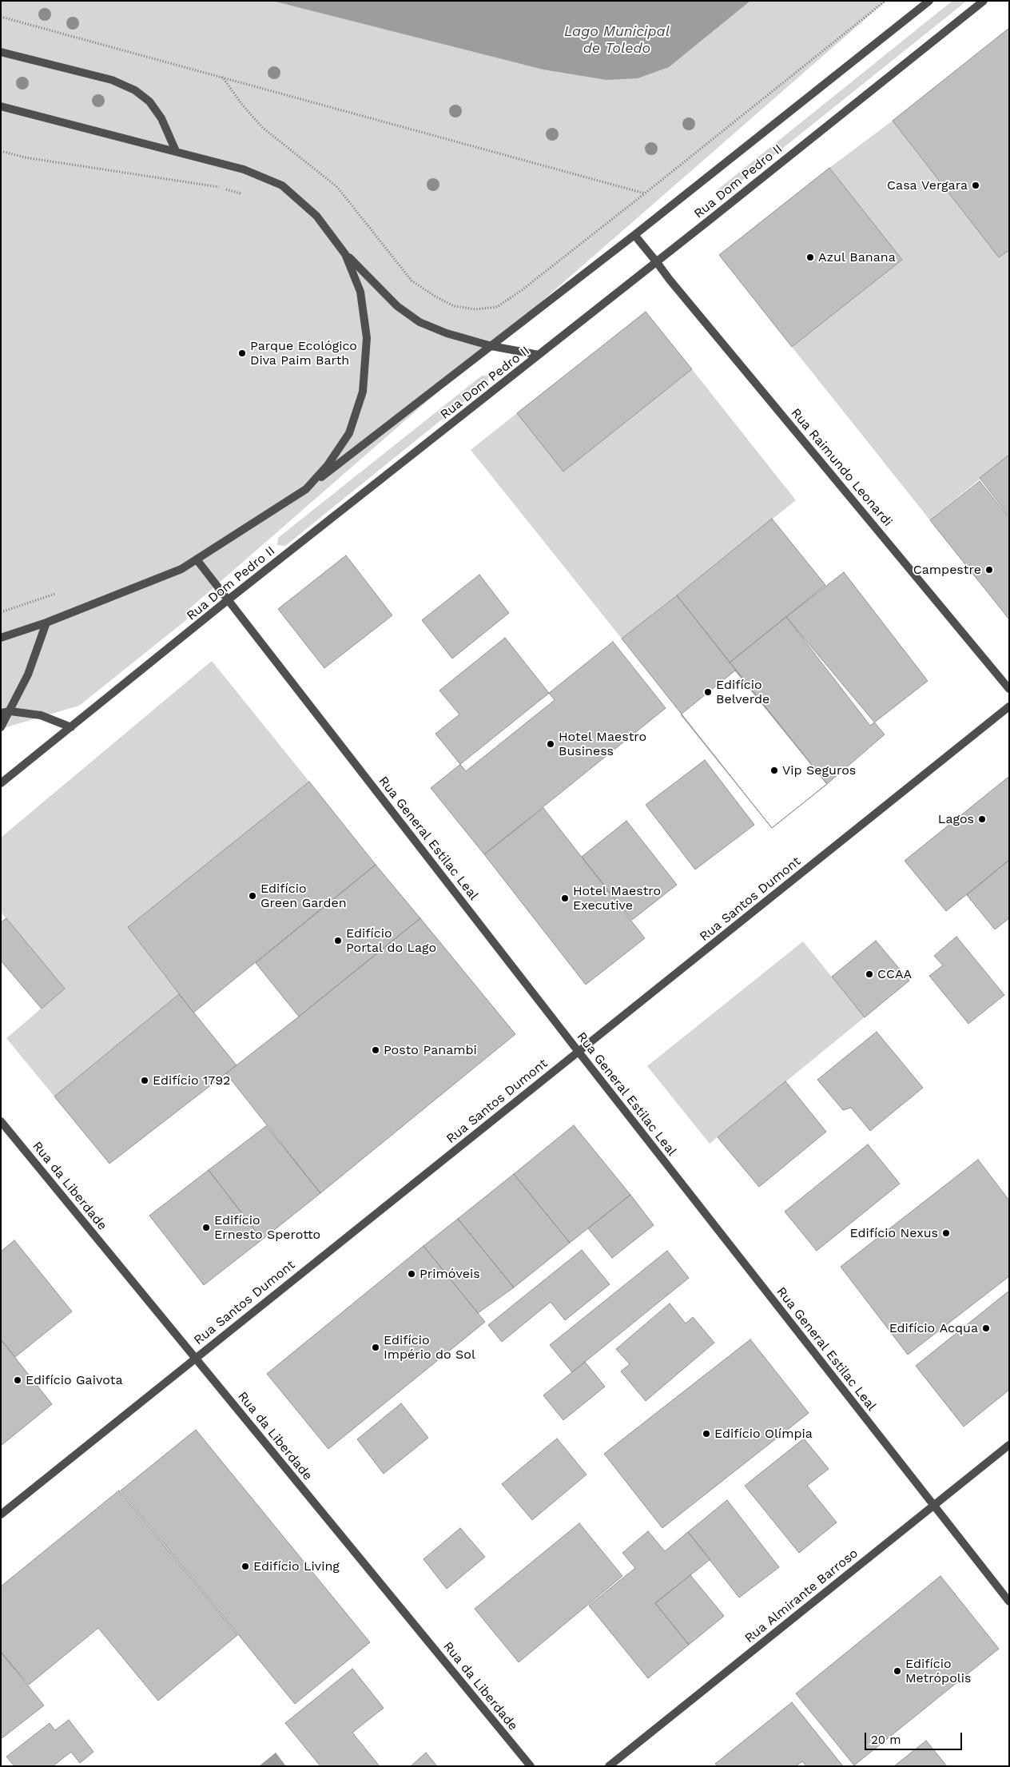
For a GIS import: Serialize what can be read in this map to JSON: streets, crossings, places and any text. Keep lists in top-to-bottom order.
{
  "streets": {
    "street": [
      "Rua Dom Pedro II",
      "Rua Raimundo Leonardi",
      "Rua General Estilac Leal",
      "Rua Santos Dumont",
      "Rua da Liberdade",
      "Rua Almirante Barroso"
    ]
  },
  "crossings": [
    ["Rua Dom Pedro II", "Rua Raimundo Leonardi"],
    ["Rua Dom Pedro II", "Rua General Estilac Leal"],
    ["Rua General Estilac Leal", "Rua Santos Dumont"],
    ["Rua General Estilac Leal", "Rua Almirante Barroso"],
    ["Rua Santos Dumont", "Rua da Liberdade"]
  ],
  "water": ["Lago Municipal de Toledo"],
  "places": [
    "Casa Vergara",
    "Azul Banana",
    "Parque Ecológico Diva Paim Barth",
    "Campestre",
    "Edifício Belverde",
    "Hotel Maestro Business",
    "Vip Seguros",
    "Lagos",
    "Edifício Green Garden",
    "Hotel Maestro Executive",
    "Edifício Portal do Lago",
    "CCAA",
    "Posto Panambi",
    "Edifício 1792",
    "Edifício Ernesto Sperotto",
    "Edifício Nexus",
    "Primóveis",
    "Edifício Acqua",
    "Edifício Império do Sol",
    "Edifício Gaivota",
    "Edifício Olímpia",
    "Edifício Living",
    "Edifício Metrópolis"
  ],
  "scale_bar": "20 m"
}
